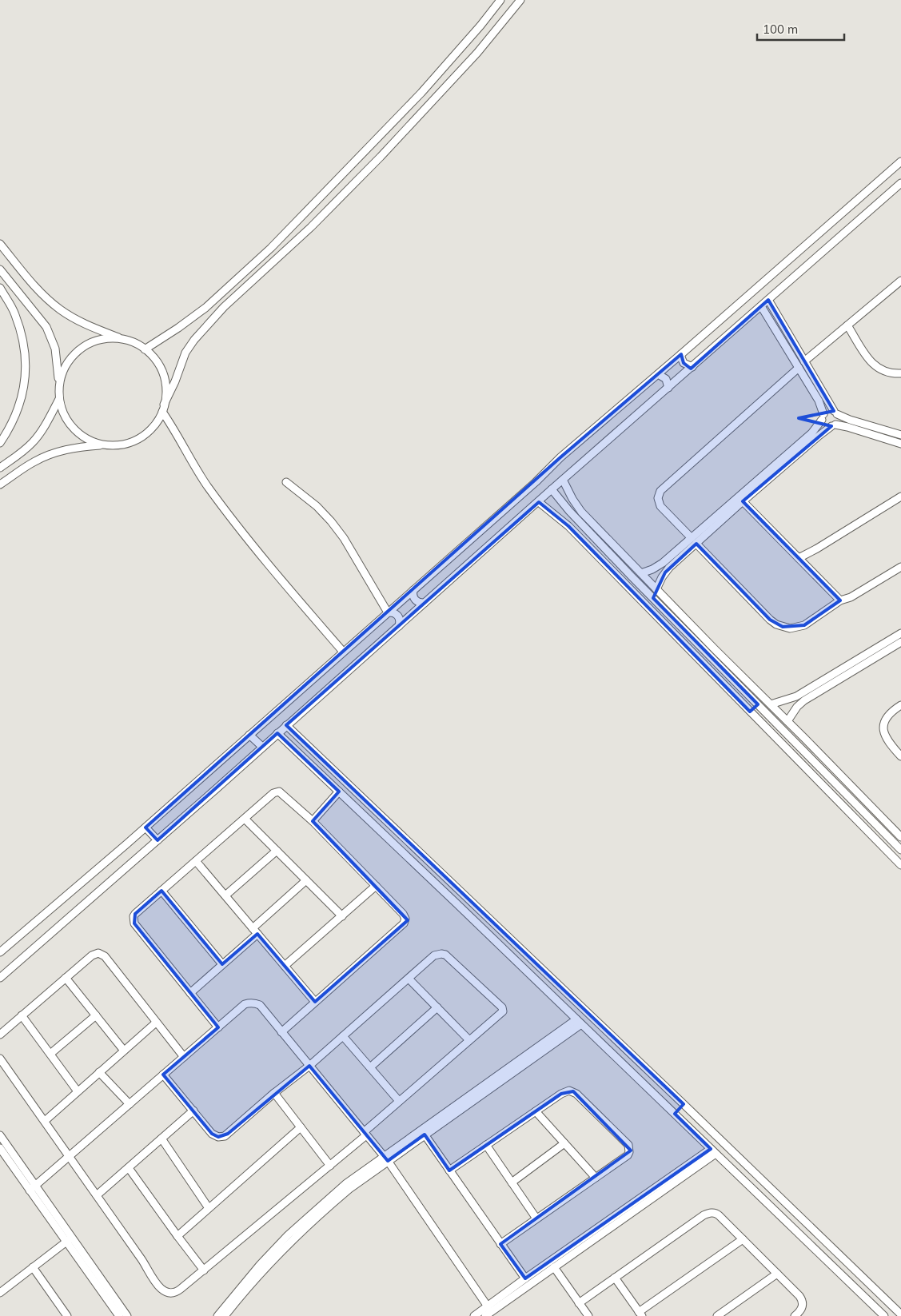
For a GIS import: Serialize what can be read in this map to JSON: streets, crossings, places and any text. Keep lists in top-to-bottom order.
{
  "scale_bar": "100 m"
}
